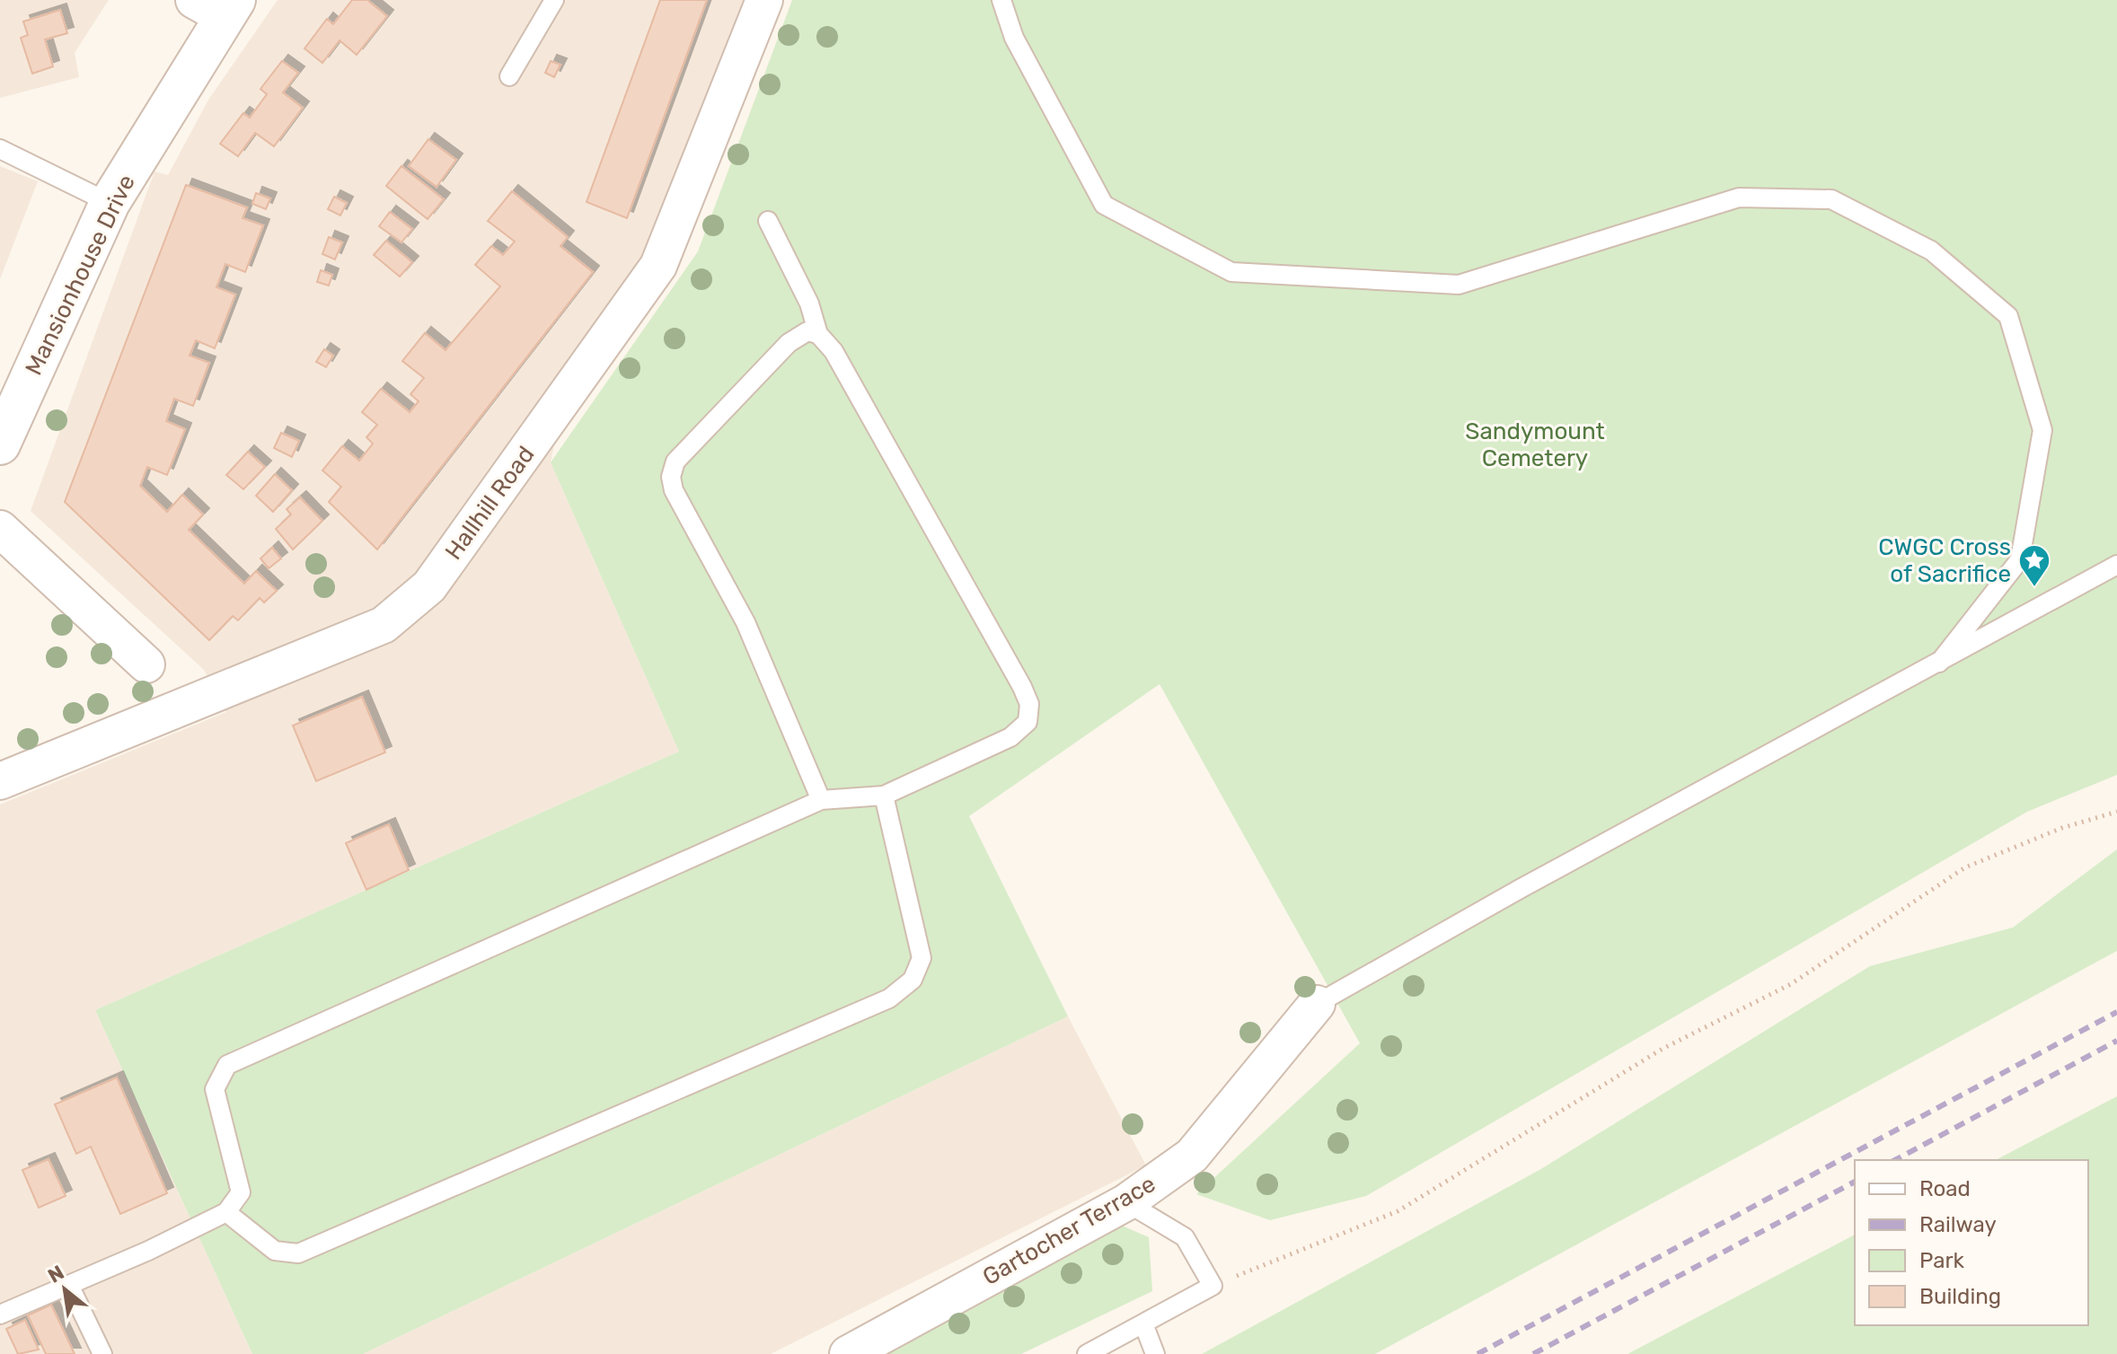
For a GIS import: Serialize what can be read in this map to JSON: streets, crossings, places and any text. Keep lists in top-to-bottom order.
{
  "streets": {
    "street": ["Mansionhouse Drive", "Hallhill Road", "Gartocher Terrace"]
  },
  "parks": ["Sandymount Cemetery"],
  "places": {
    "place": ["CWGC Cross of Sacrifice"]
  },
  "legend": [
    "Road",
    "Railway",
    "Park",
    "Building"
  ],
  "north": "top left"
}
